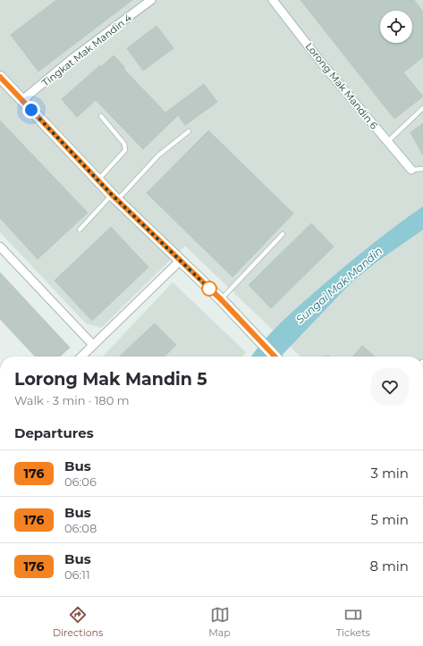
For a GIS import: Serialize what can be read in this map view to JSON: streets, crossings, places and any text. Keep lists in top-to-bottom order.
{
  "streets": {
    "street": ["Tingkat Mak Mandin 4", "Lorong Mak Mandin 6"]
  },
  "water": ["Sungai Mak Mandin"],
  "lines": ["bus line 176"],
  "page": {
    "heading": [
      ["Lorong Mak Mandin 5", "Walk · 3 min · 180 m"],
      "Departures"
    ],
    "list": [
      {
        "mark": "176",
        "name": "Bus",
        "note": "06:06",
        "value": "3 min"
      },
      {
        "mark": "176",
        "name": "Bus",
        "note": "06:08",
        "value": "5 min"
      },
      {
        "mark": "176",
        "name": "Bus",
        "note": "06:11",
        "value": "8 min"
      }
    ],
    "tabs": ["Directions", "Map", "Tickets"]
  }
}
